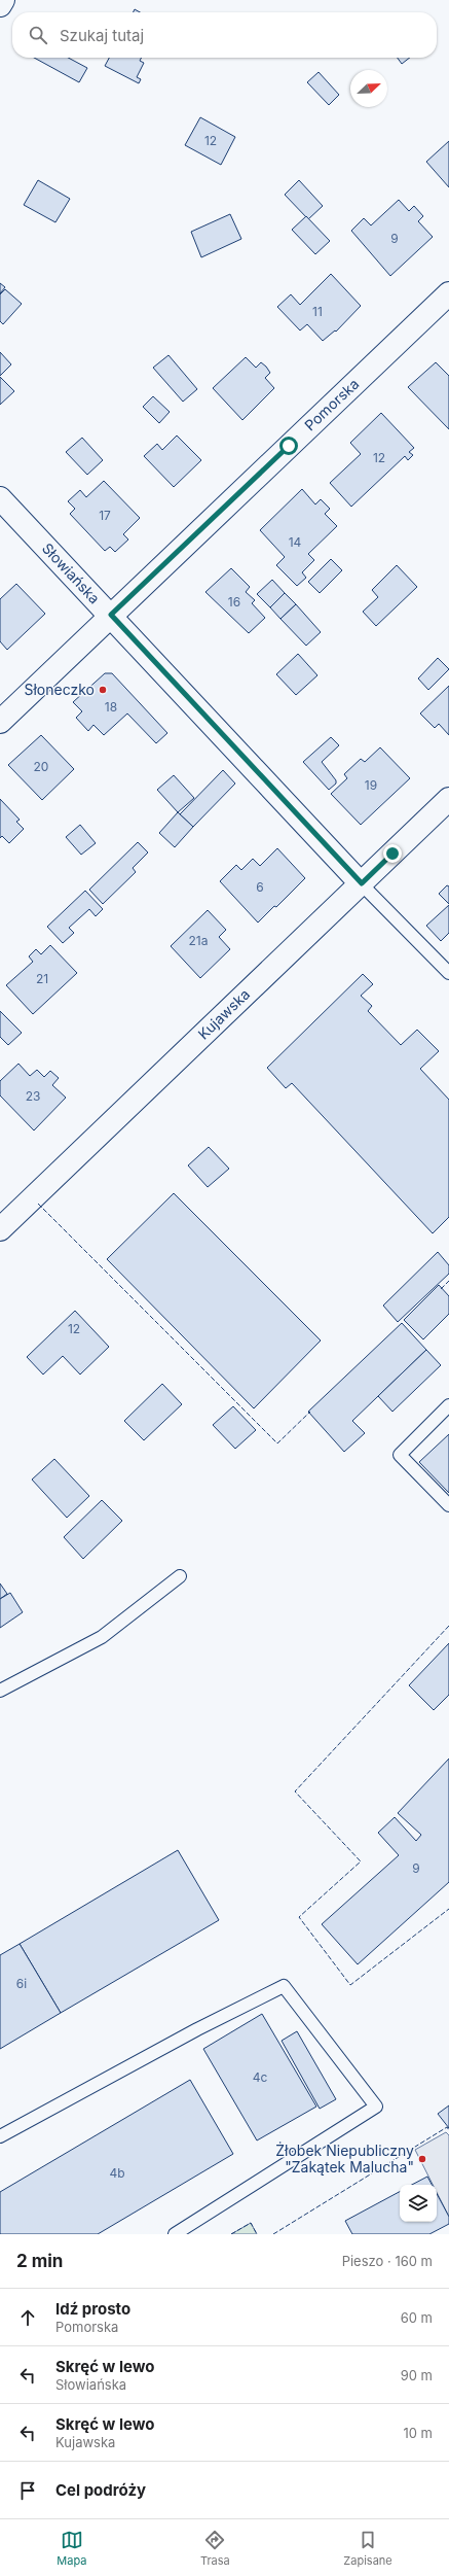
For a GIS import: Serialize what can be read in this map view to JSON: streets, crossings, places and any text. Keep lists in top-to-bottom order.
{
  "streets": {
    "street": ["Pomorska", "Słowiańska", "Kujawska"]
  },
  "crossings": [
    ["Pomorska", "Słowiańska"],
    ["Słowiańska", "Kujawska"]
  ],
  "places": ["Słoneczko", "Żłobek Niepubliczny \"Zakątek Malucha\""],
  "house_numbers": [
    "12",
    "9",
    "11",
    "12",
    "17",
    "14",
    "16",
    "18",
    "20",
    "19",
    "6",
    "21a",
    "21",
    "23",
    "12",
    "9",
    "6i",
    "4c",
    "4b"
  ],
  "north": "top right",
  "page": {
    "search": "Szukaj tutaj",
    "heading": ["2 min", "Pieszo · 160 m"],
    "list": [
      ["Idź prosto", "Pomorska", "60 m"],
      ["Skręć w lewo", "Słowiańska", "90 m"],
      ["Skręć w lewo", "Kujawska", "10 m"],
      "Cel podróży"
    ],
    "nav": ["Mapa", "Trasa", "Zapisane"]
  }
}
